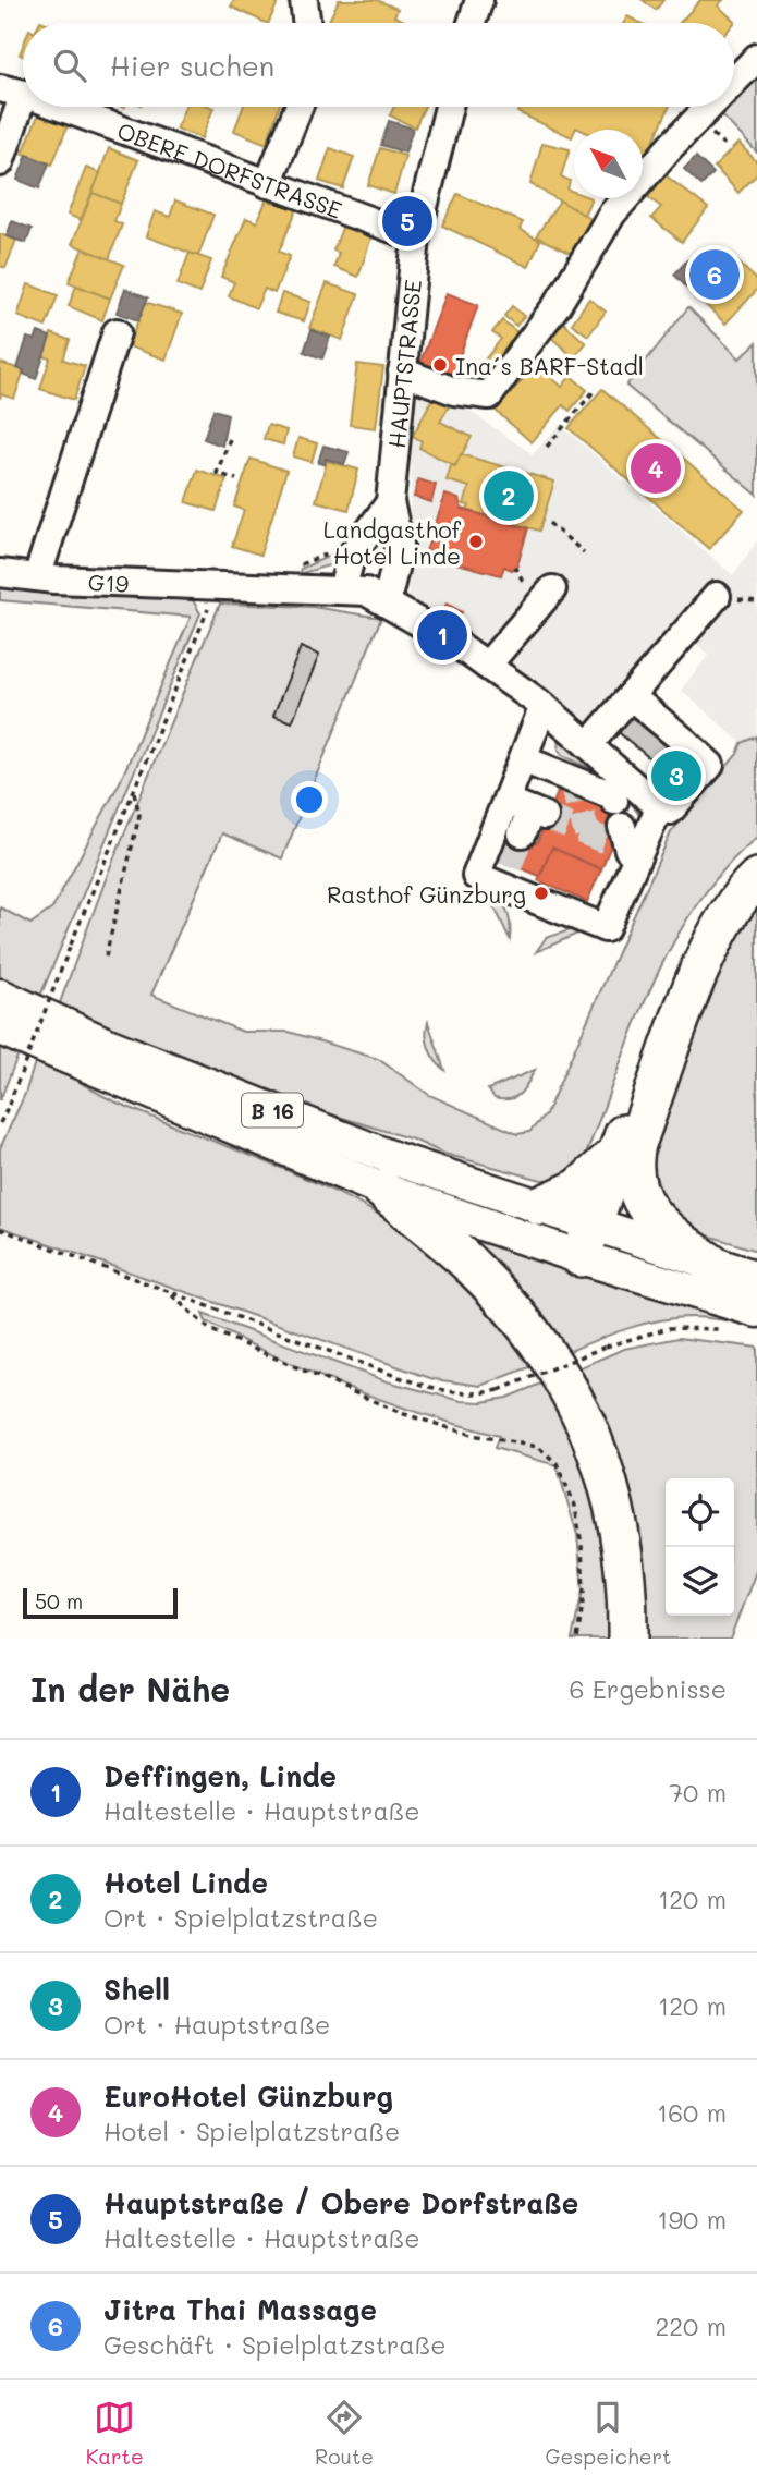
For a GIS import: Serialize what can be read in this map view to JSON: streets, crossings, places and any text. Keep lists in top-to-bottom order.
{
  "streets": {
    "main road": ["B 16"],
    "street": ["OBERE DORFSTRASSE", "HAUPTSTRASSE", "G19"]
  },
  "crossings": [
    ["OBERE DORFSTRASSE", "HAUPTSTRASSE"]
  ],
  "places": ["Ina´s BARF-Stadl", "Landgasthof Hotel Linde", "Rasthof Günzburg"],
  "scale_bar": "50 m",
  "north": "top left",
  "page": {
    "search": "Hier suchen",
    "pins": [
      "5",
      "6",
      "4",
      "2",
      "1",
      "3"
    ],
    "scale": "50 m",
    "heading": ["In der Nähe", "6 Ergebnisse"],
    "list": [
      {
        "mark": "1",
        "name": "Deffingen, Linde",
        "note": "Haltestelle · Hauptstraße",
        "value": "70 m"
      },
      {
        "mark": "2",
        "name": "Hotel Linde",
        "note": "Ort · Spielplatzstraße",
        "value": "120 m"
      },
      {
        "mark": "3",
        "name": "Shell",
        "note": "Ort · Hauptstraße",
        "value": "120 m"
      },
      {
        "mark": "4",
        "name": "EuroHotel Günzburg",
        "note": "Hotel · Spielplatzstraße",
        "value": "160 m"
      },
      {
        "mark": "5",
        "name": "Hauptstraße / Obere Dorfstraße",
        "note": "Haltestelle · Hauptstraße",
        "value": "190 m"
      },
      {
        "mark": "6",
        "name": "Jitra Thai Massage",
        "note": "Geschäft · Spielplatzstraße",
        "value": "220 m"
      }
    ],
    "nav": ["Karte", "Route", "Gespeichert"]
  }
}
